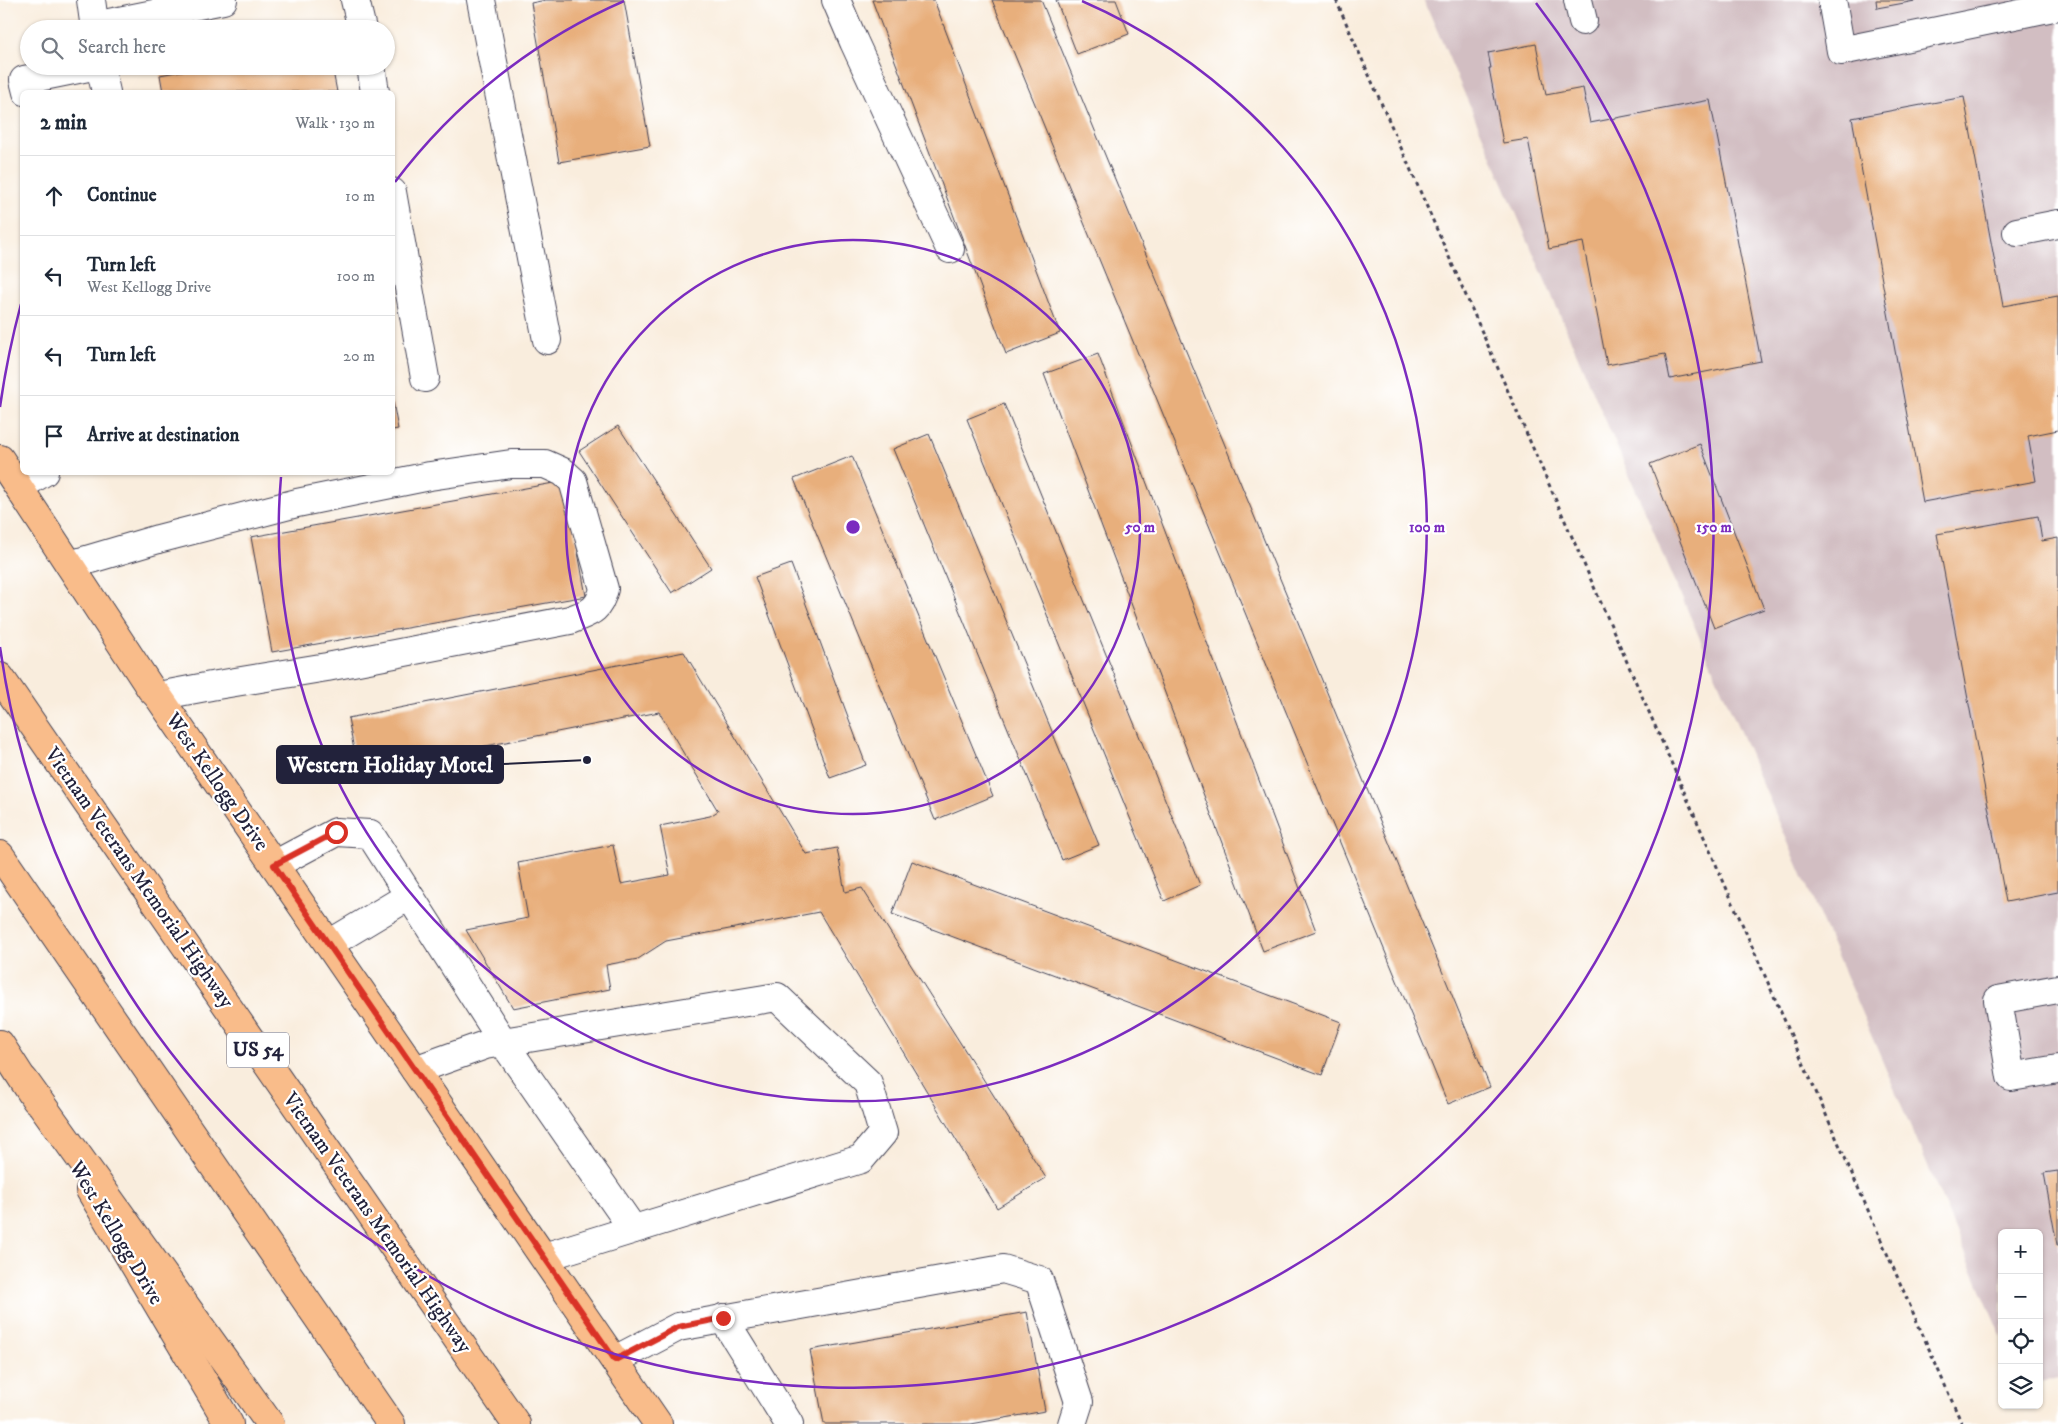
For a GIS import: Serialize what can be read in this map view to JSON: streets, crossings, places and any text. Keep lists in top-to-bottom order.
{
  "streets": {
    "main road": ["West Kellogg Drive", "Vietnam Veterans Memorial Highway", "US 54"]
  },
  "places": ["Western Holiday Motel"],
  "page": {
    "search": "Search here",
    "heading": ["2 min", "Walk · 130 m"],
    "list": [
      ["Continue", "10 m"],
      ["Turn left", "West Kellogg Drive", "100 m"],
      ["Turn left", "20 m"],
      "Arrive at destination"
    ],
    "map_buttons": ["+", "−"]
  },
  "rings": ["50 m", "100 m", "150 m"]
}
